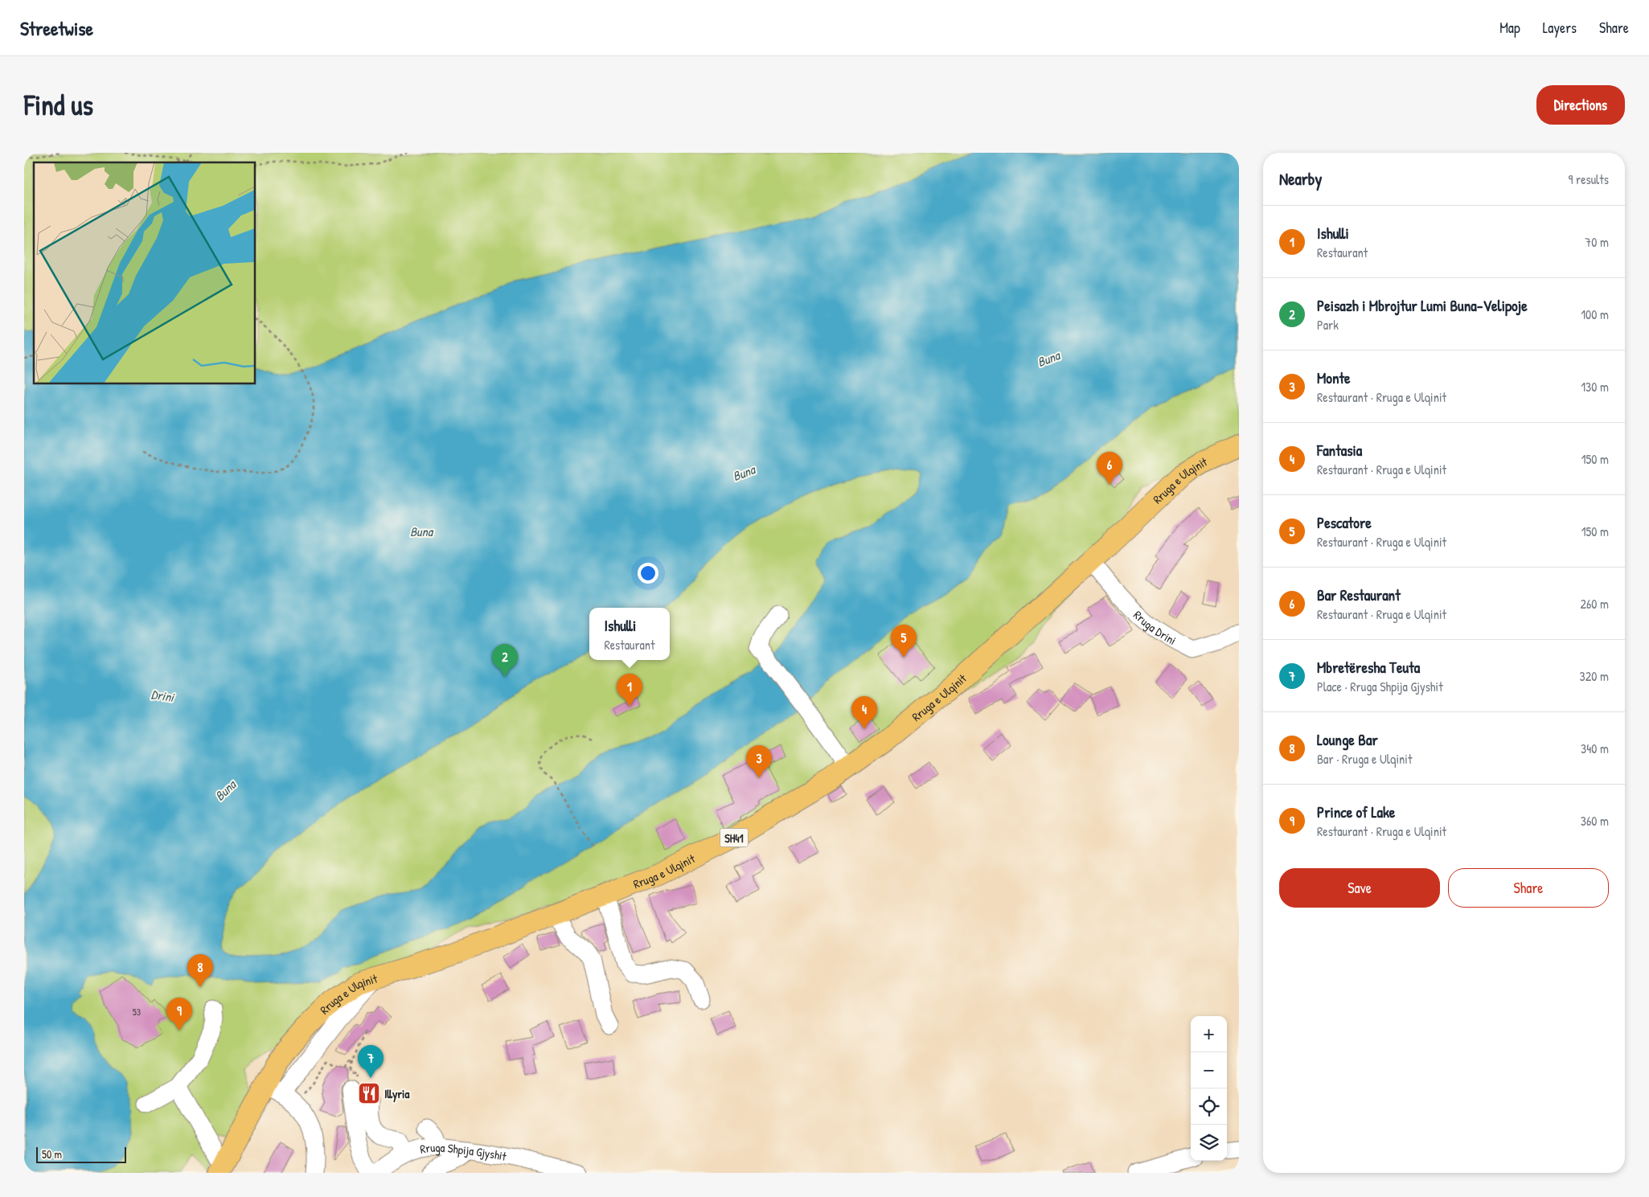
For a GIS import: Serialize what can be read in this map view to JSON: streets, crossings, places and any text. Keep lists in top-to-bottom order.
{
  "streets": {
    "main road": ["Rruga e Ulqinit", "SH41"],
    "street": ["Rruga Drini", "Rruga Shpija Gjyshit"]
  },
  "crossings": [
    ["Rruga e Ulqinit", "Rruga Drini"]
  ],
  "water": ["Buna", "Drini"],
  "places": {
    "restaurant": ["Illyria"]
  },
  "house_numbers": ["53"],
  "scale_bar": "50 m",
  "page": {
    "header": "Streetwise",
    "nav": ["Map", "Layers", "Share"],
    "buttons": [
      "Directions",
      ["Save", "Share"]
    ],
    "title": "Find us",
    "heading": ["Nearby", "9 results"],
    "list": [
      {
        "mark": "1",
        "name": "Ishulli",
        "note": "Restaurant",
        "value": "70 m"
      },
      {
        "mark": "2",
        "name": "Peisazh i Mbrojtur Lumi Buna-Velipoje",
        "note": "Park",
        "value": "100 m"
      },
      {
        "mark": "3",
        "name": "Monte",
        "note": "Restaurant · Rruga e Ulqinit",
        "value": "130 m"
      },
      {
        "mark": "4",
        "name": "Fantasia",
        "note": "Restaurant · Rruga e Ulqinit",
        "value": "150 m"
      },
      {
        "mark": "5",
        "name": "Pescatore",
        "note": "Restaurant · Rruga e Ulqinit",
        "value": "150 m"
      },
      {
        "mark": "6",
        "name": "Bar Restaurant",
        "note": "Restaurant · Rruga e Ulqinit",
        "value": "260 m"
      },
      {
        "mark": "7",
        "name": "Mbretëresha Teuta",
        "note": "Place · Rruga Shpija Gjyshit",
        "value": "320 m"
      },
      {
        "mark": "8",
        "name": "Lounge Bar",
        "note": "Bar · Rruga e Ulqinit",
        "value": "340 m"
      },
      {
        "mark": "9",
        "name": "Prince of Lake",
        "note": "Restaurant · Rruga e Ulqinit",
        "value": "360 m"
      }
    ],
    "pins": [
      "6",
      "5",
      "2",
      "1",
      "4",
      "3",
      "8",
      "9",
      "7"
    ],
    "popup": ["Ishulli", "Restaurant"],
    "map_buttons": ["+", "−"],
    "scale": "50 m"
  }
}
